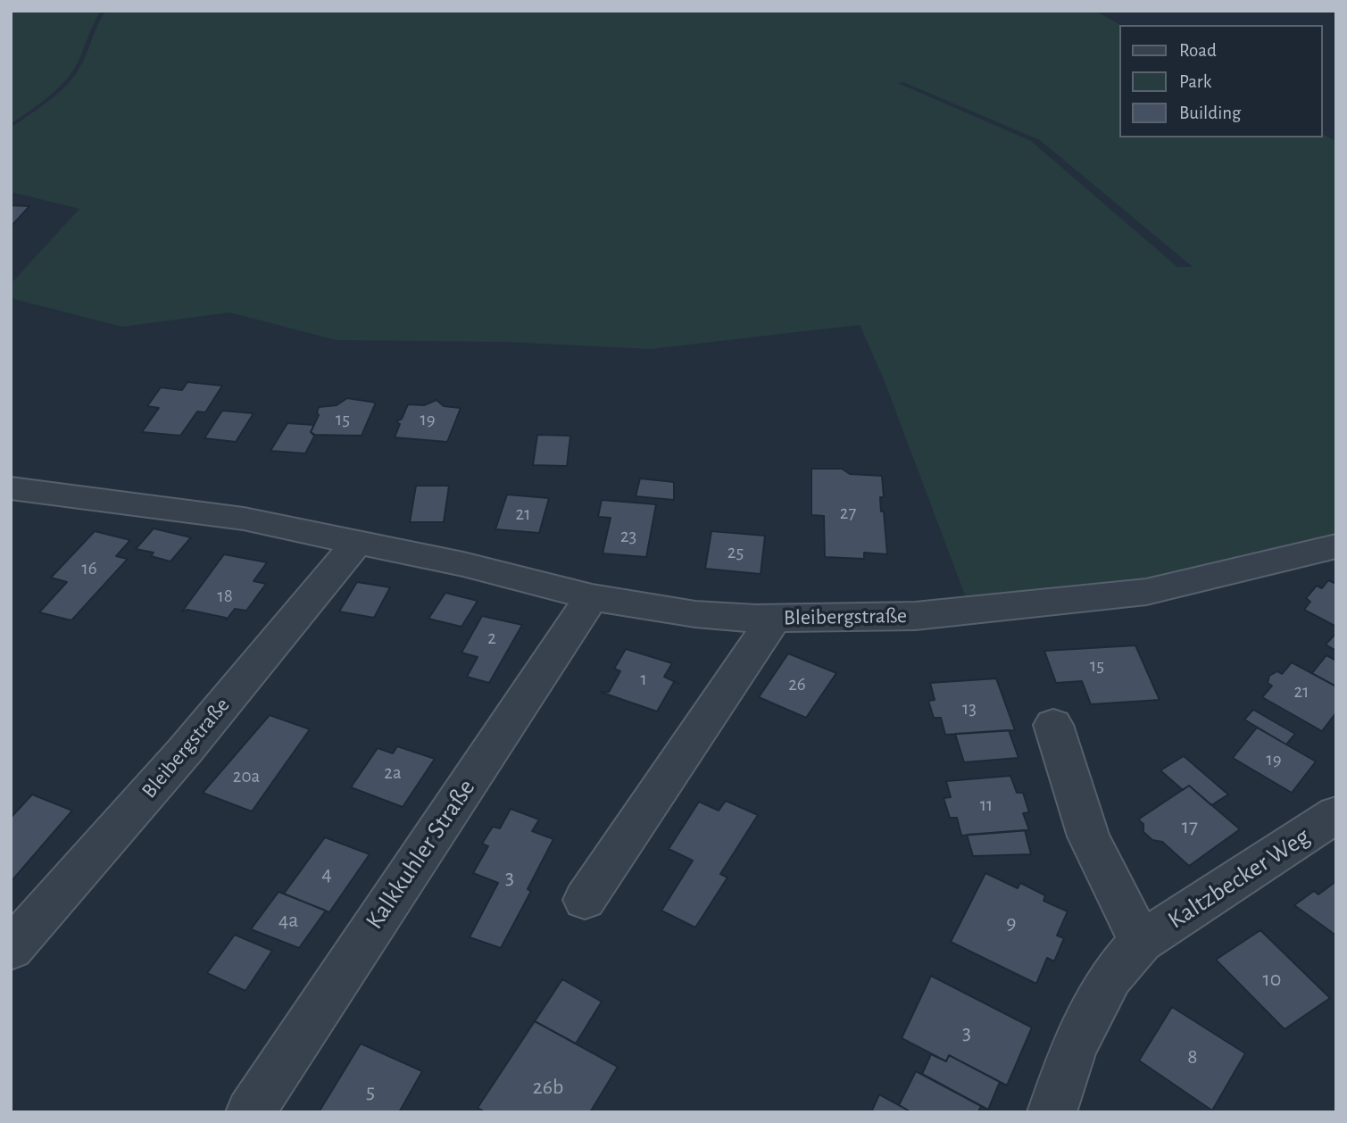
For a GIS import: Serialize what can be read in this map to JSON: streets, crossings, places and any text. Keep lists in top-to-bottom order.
{
  "streets": {
    "street": ["Bleibergstraße", "Kalkkuhler Straße", "Kaltzbecker Weg"]
  },
  "crossings": [
    ["Bleibergstraße", "Kalkkuhler Straße"]
  ],
  "house_numbers": [
    "15",
    "19",
    "27",
    "21",
    "23",
    "25",
    "16",
    "18",
    "2",
    "15",
    "1",
    "26",
    "21",
    "13",
    "19",
    "2a",
    "20a",
    "11",
    "17",
    "4",
    "3",
    "4a",
    "9",
    "10",
    "3",
    "8",
    "26b",
    "5"
  ],
  "legend": ["Road", "Park", "Building"]
}
